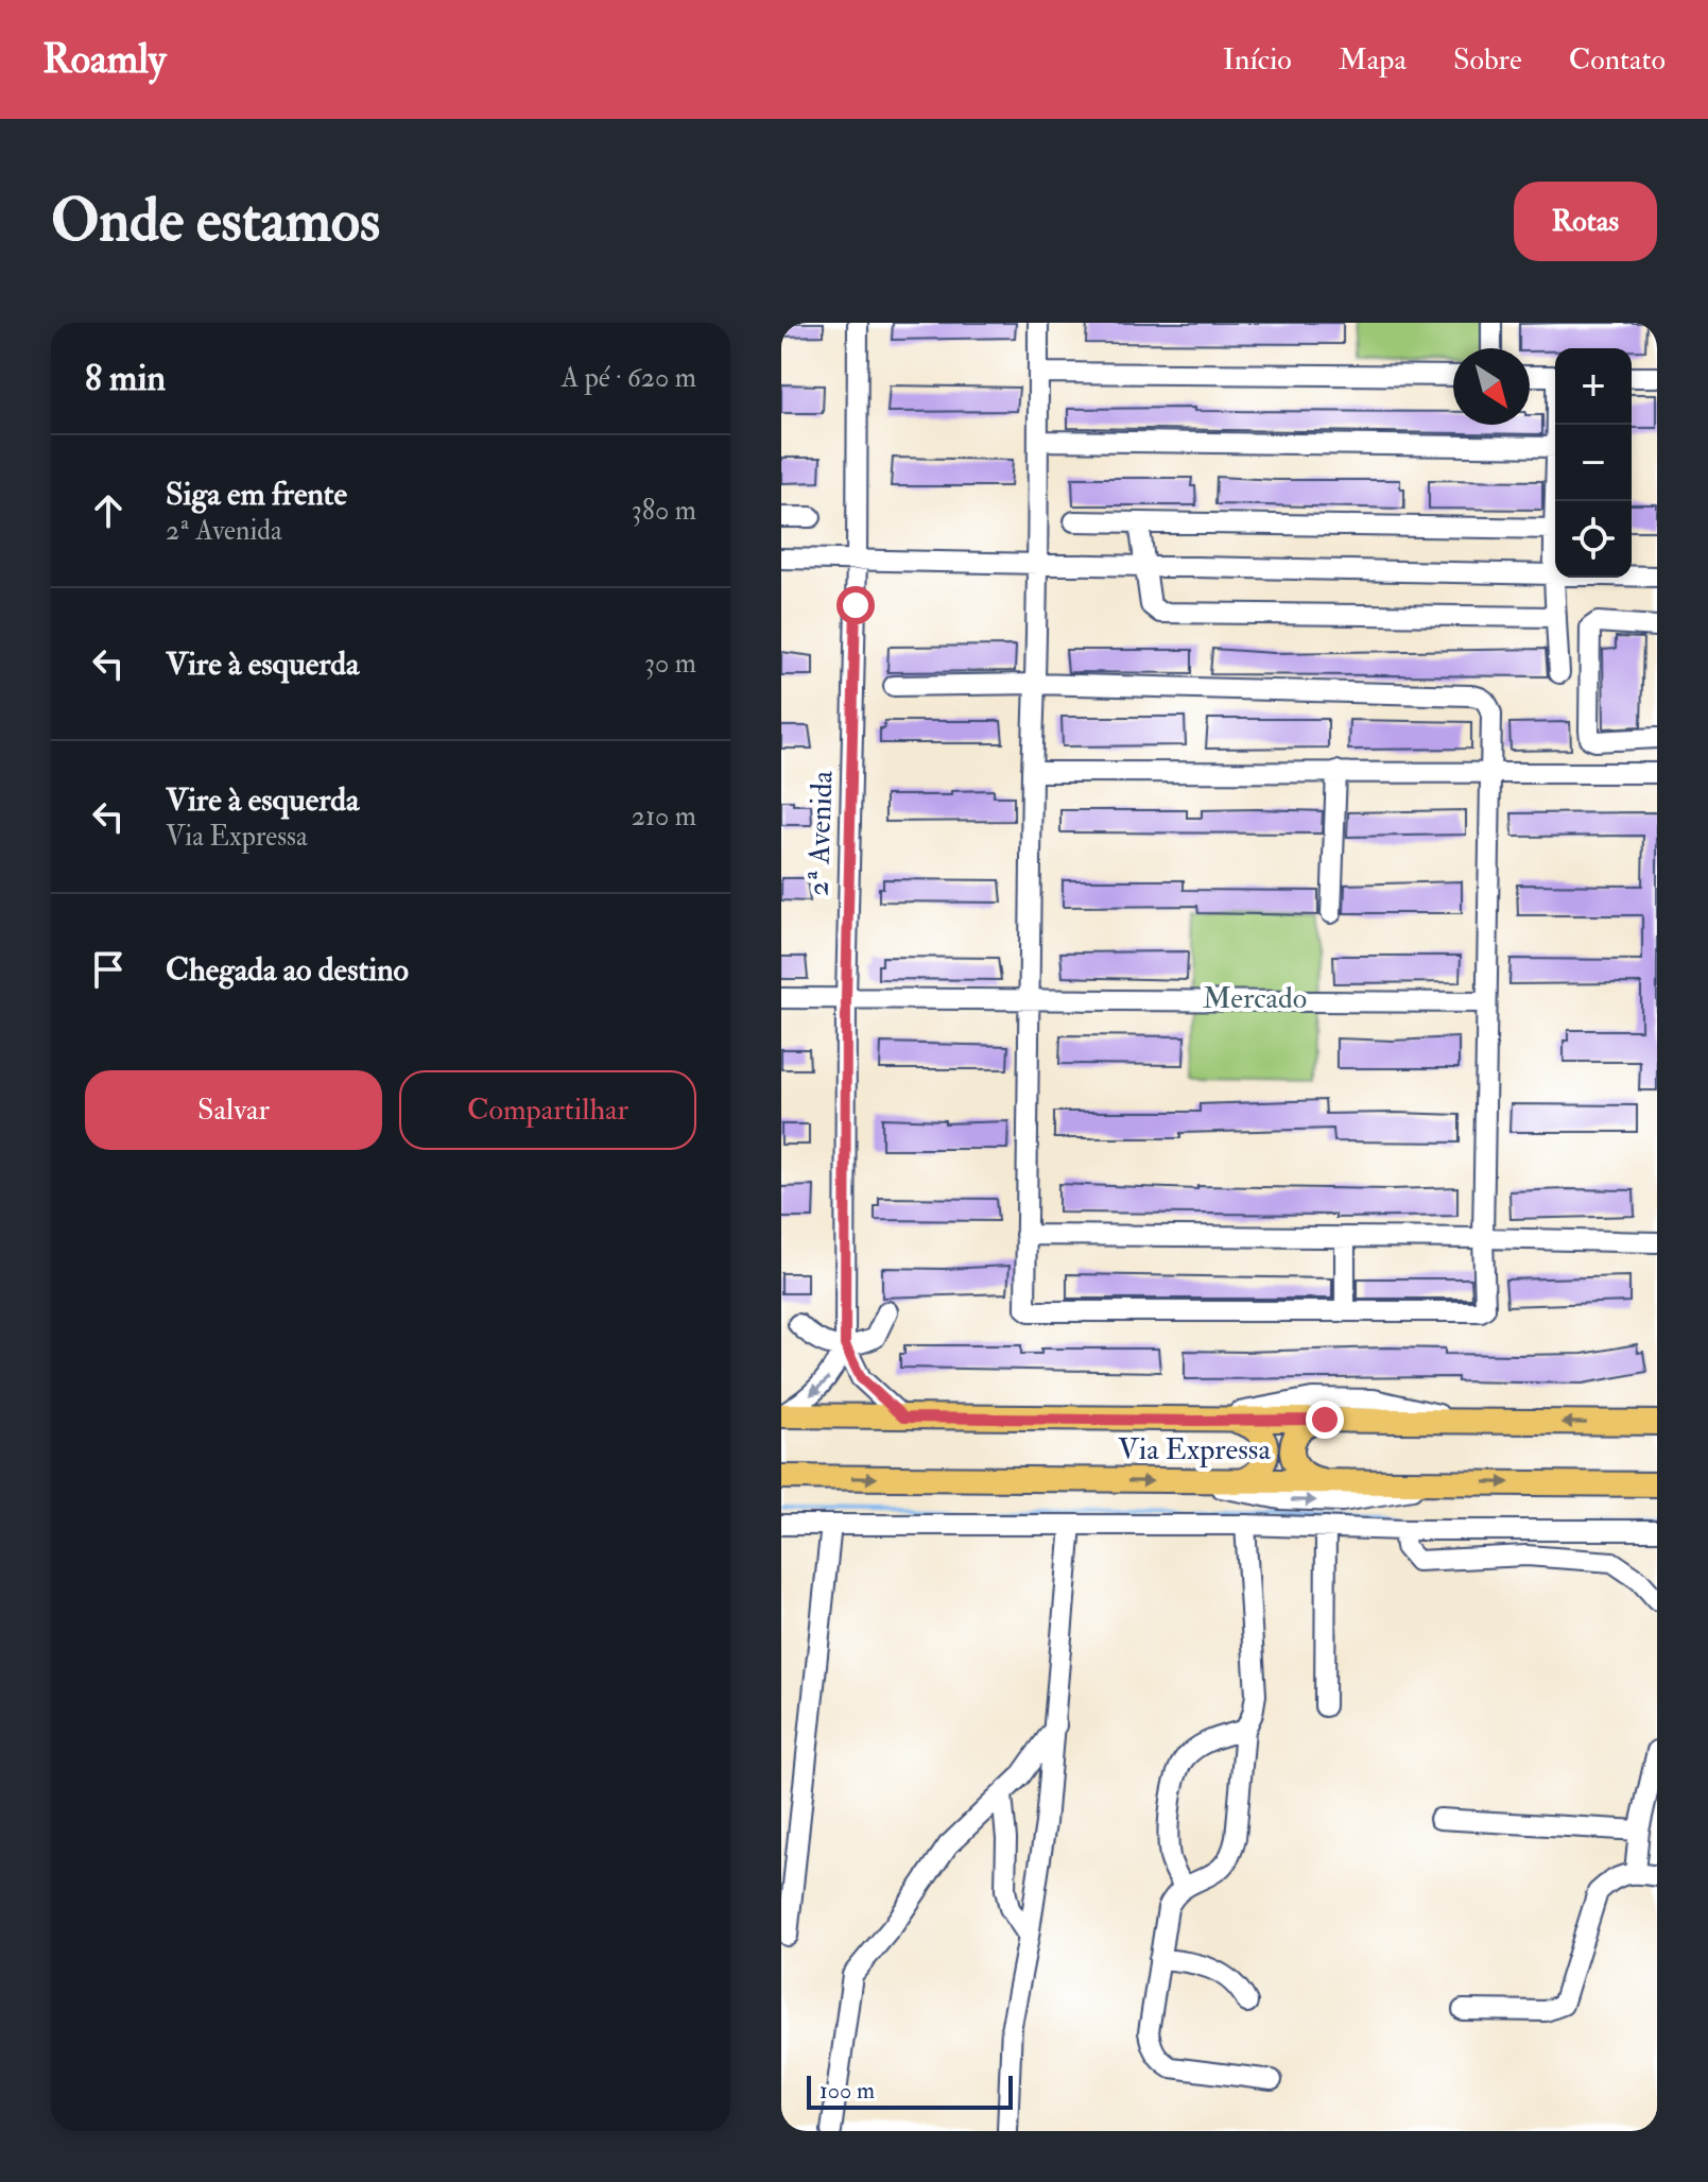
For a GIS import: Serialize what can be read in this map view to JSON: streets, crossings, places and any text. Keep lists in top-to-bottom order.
{
  "streets": {
    "main road": ["Via Expressa"],
    "street": ["2ª Avenida"]
  },
  "parks": ["Mercado"],
  "scale_bar": "100 m",
  "north": "bottom right",
  "page": {
    "header": "Roamly",
    "nav": [
      "Início",
      "Mapa",
      "Sobre",
      "Contato"
    ],
    "buttons": [
      "Rotas",
      ["Salvar", "Compartilhar"]
    ],
    "title": "Onde estamos",
    "heading": ["8 min", "A pé · 620 m"],
    "map_buttons": ["+", "−"],
    "list": [
      ["Siga em frente", "2ª Avenida", "380 m"],
      ["Vire à esquerda", "30 m"],
      ["Vire à esquerda", "Via Expressa", "210 m"],
      "Chegada ao destino"
    ],
    "scale": "100 m"
  }
}
